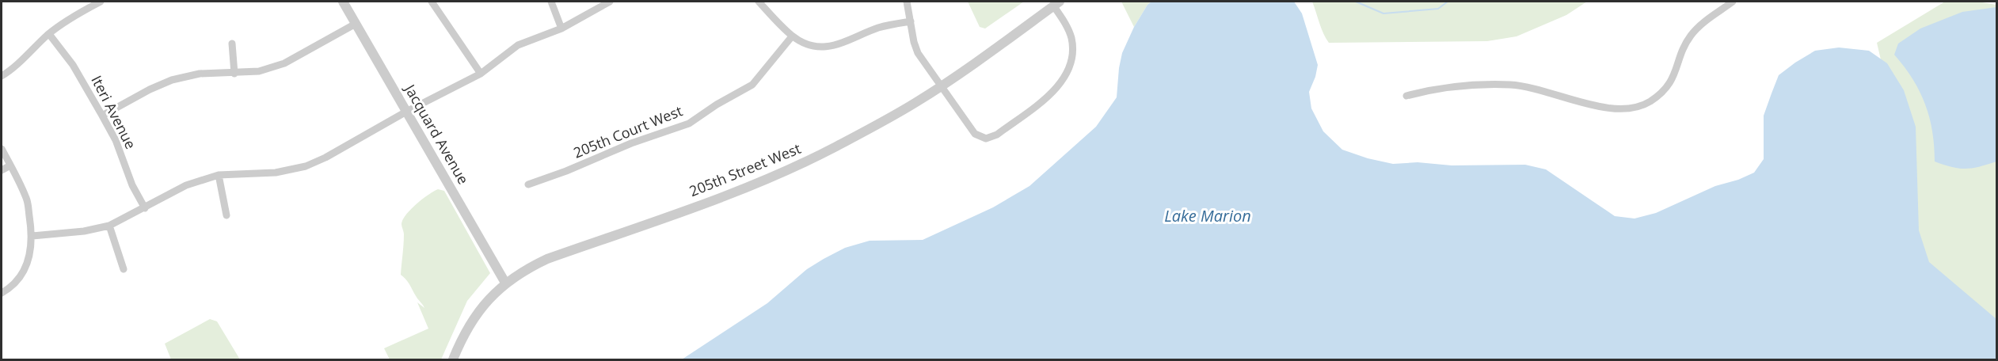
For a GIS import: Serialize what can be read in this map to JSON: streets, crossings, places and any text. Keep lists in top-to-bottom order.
{
  "streets": {
    "street": [
      "Iteri Avenue",
      "205th Court West",
      "Jacquard Avenue",
      "205th Street West"
    ]
  },
  "crossings": [
    ["Jacquard Avenue", "205th Street West"]
  ],
  "water": ["Lake Marion"]
}
